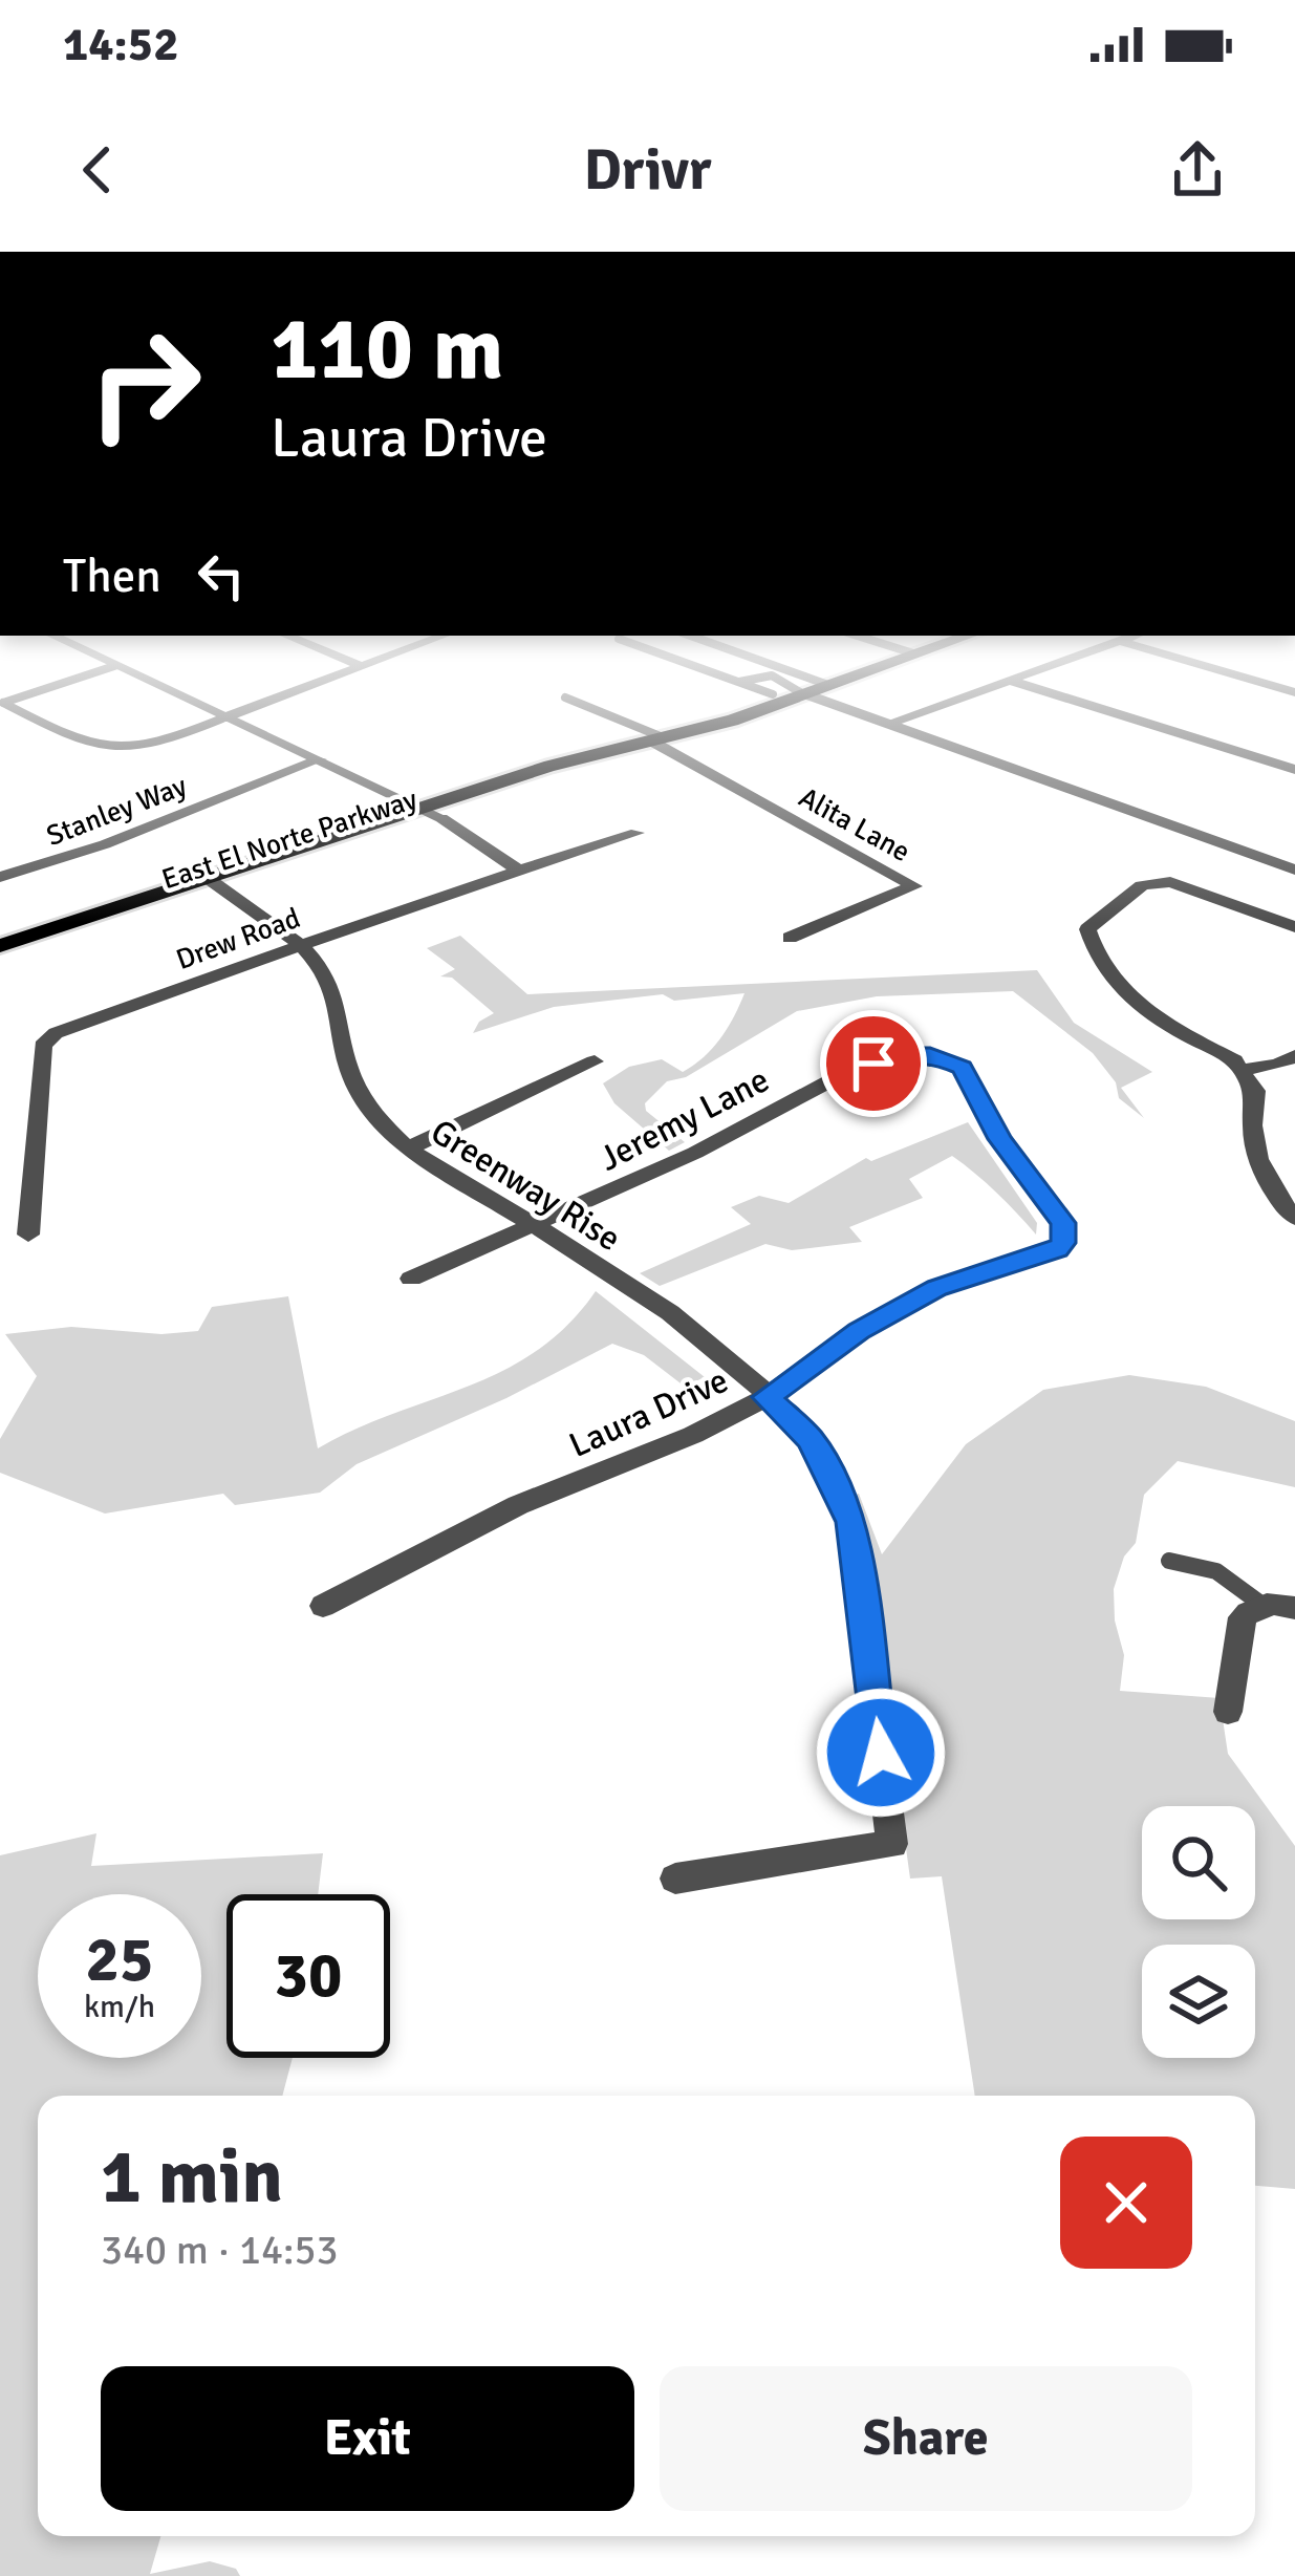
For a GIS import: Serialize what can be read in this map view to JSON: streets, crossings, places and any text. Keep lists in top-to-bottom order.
{
  "streets": {
    "main road": ["East El Norte Parkway"],
    "street": [
      "Stanley Way",
      "Alita Lane",
      "Drew Road",
      "Jeremy Lane",
      "Greenway Rise",
      "Laura Drive"
    ]
  },
  "crossings": [
    ["Alita Lane", "East El Norte Parkway"],
    ["East El Norte Parkway", "Greenway Rise"],
    ["Drew Road", "Greenway Rise"],
    ["Jeremy Lane", "Greenway Rise"],
    ["Jeremy Lane", "Laura Drive"],
    ["Greenway Rise", "Laura Drive"]
  ],
  "page": {
    "status": "14:52",
    "header": "Drivr",
    "turn": ["110 m", "Laura Drive"],
    "then": "Then",
    "speed": "25 km/h",
    "limit": "30",
    "heading": ["1 min", "340 m · 14:53"],
    "buttons": ["Exit", "Share"]
  }
}
